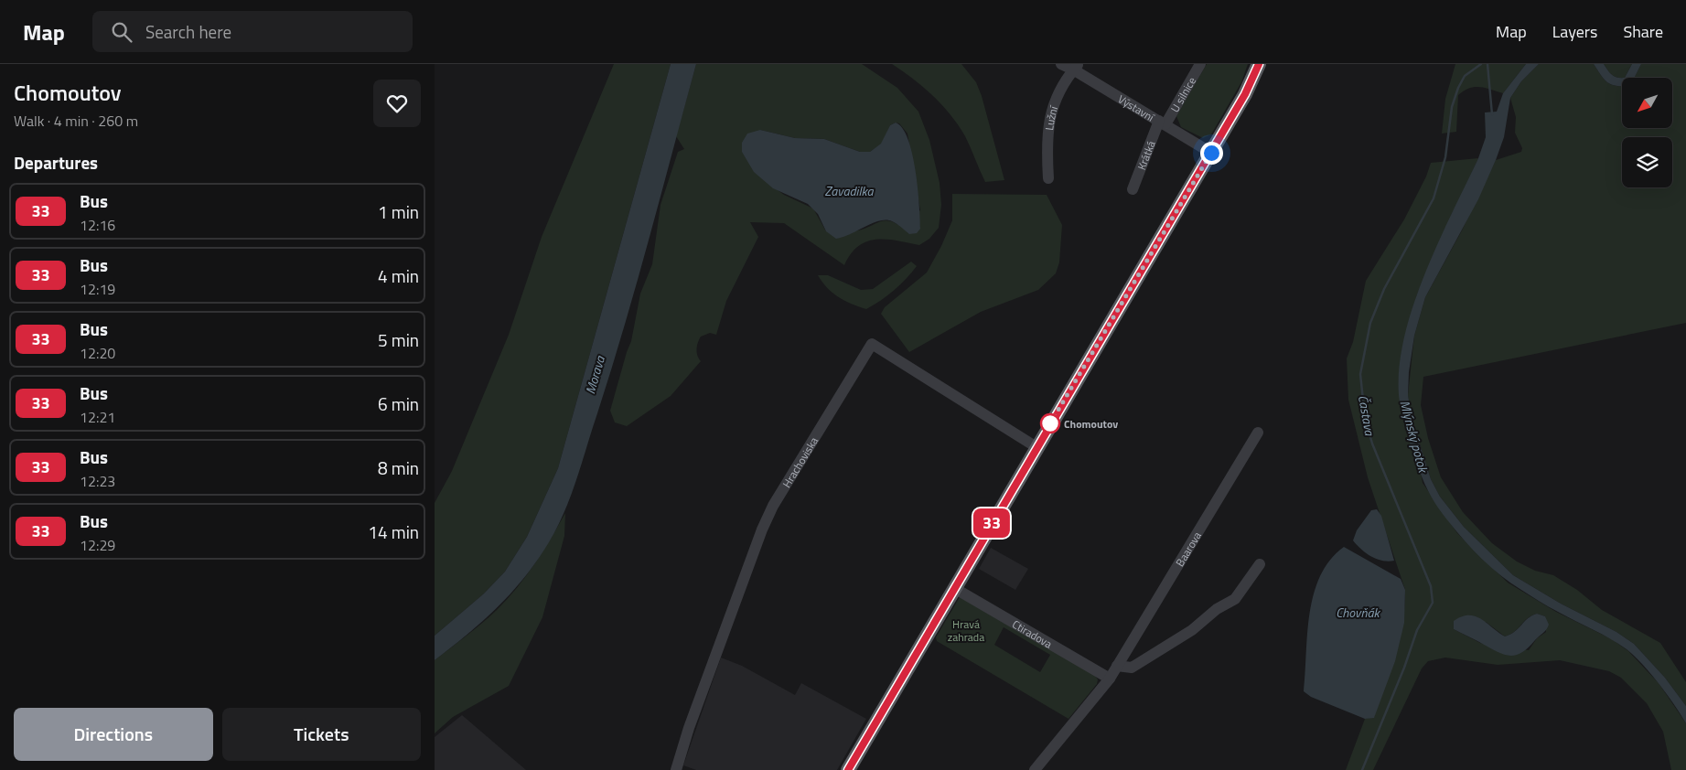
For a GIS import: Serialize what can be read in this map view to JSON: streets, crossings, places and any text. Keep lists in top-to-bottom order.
{
  "streets": {
    "street": [
      "U silnice",
      "Výstavní",
      "Lužní",
      "Krátká",
      "Hrachoviska",
      "Baarova",
      "Ctiradova"
    ]
  },
  "crossings": [
    ["U silnice", "Výstavní"],
    ["U silnice", "Krátká"],
    ["Výstavní", "Lužní"],
    ["Výstavní", "Krátká"],
    ["Baarova", "Ctiradova"]
  ],
  "water": [
    "Zavadilka",
    "Morava",
    "Častava",
    "Mlýnský potok",
    "Chovňák"
  ],
  "parks": ["Hravá zahrada"],
  "places": ["Chomoutov"],
  "lines": ["bus line 33"],
  "north": "bottom left",
  "page": {
    "header": "Map",
    "search": "Search here",
    "nav": ["Map", "Layers", "Share"],
    "heading": [
      ["Chomoutov", "Walk · 4 min · 260 m"],
      "Departures"
    ],
    "on_map": "33",
    "list": [
      {
        "mark": "33",
        "name": "Bus",
        "note": "12:16",
        "value": "1 min"
      },
      {
        "mark": "33",
        "name": "Bus",
        "note": "12:19",
        "value": "4 min"
      },
      {
        "mark": "33",
        "name": "Bus",
        "note": "12:20",
        "value": "5 min"
      },
      {
        "mark": "33",
        "name": "Bus",
        "note": "12:21",
        "value": "6 min"
      },
      {
        "mark": "33",
        "name": "Bus",
        "note": "12:23",
        "value": "8 min"
      },
      {
        "mark": "33",
        "name": "Bus",
        "note": "12:29",
        "value": "14 min"
      }
    ],
    "buttons": ["Directions", "Tickets"]
  }
}
